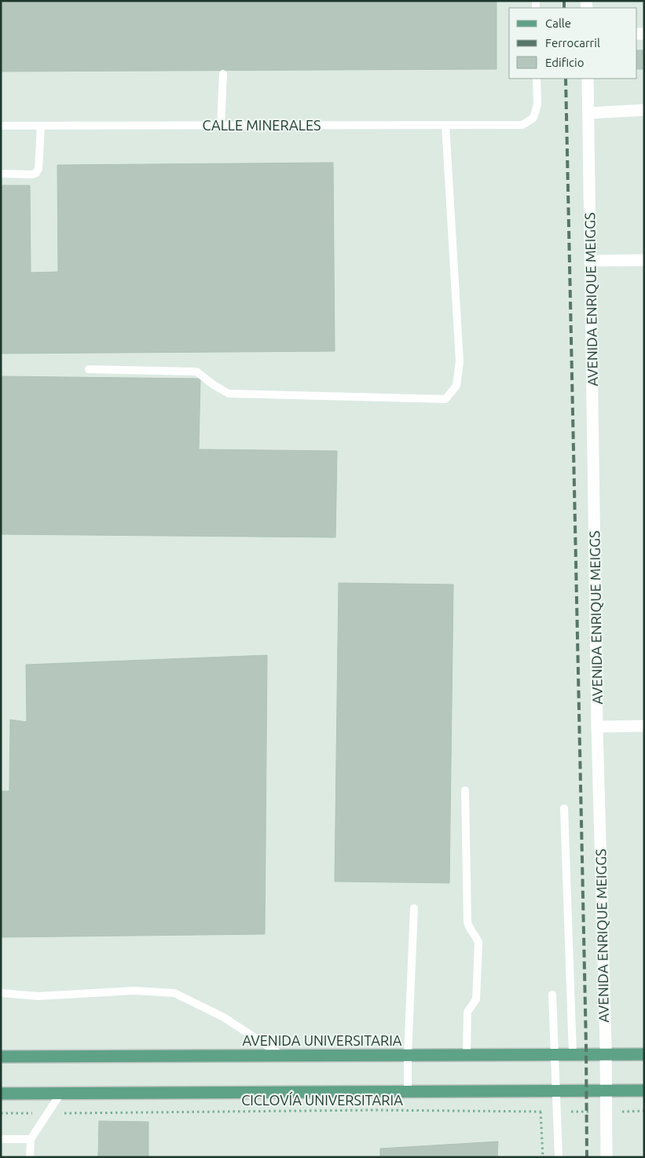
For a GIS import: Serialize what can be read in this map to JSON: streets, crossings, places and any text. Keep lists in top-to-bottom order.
{
  "streets": {
    "main road": ["AVENIDA UNIVERSITARIA"],
    "street": ["AVENIDA ENRIQUE MEIGGS"],
    "lane": ["CALLE MINERALES"],
    "path": ["CICLOVÍA UNIVERSITARIA"]
  },
  "crossings": [
    ["AVENIDA ENRIQUE MEIGGS", "AVENIDA UNIVERSITARIA"],
    ["AVENIDA ENRIQUE MEIGGS", "CICLOVÍA UNIVERSITARIA"]
  ],
  "legend": ["Calle", "Ferrocarril", "Edificio"]
}
